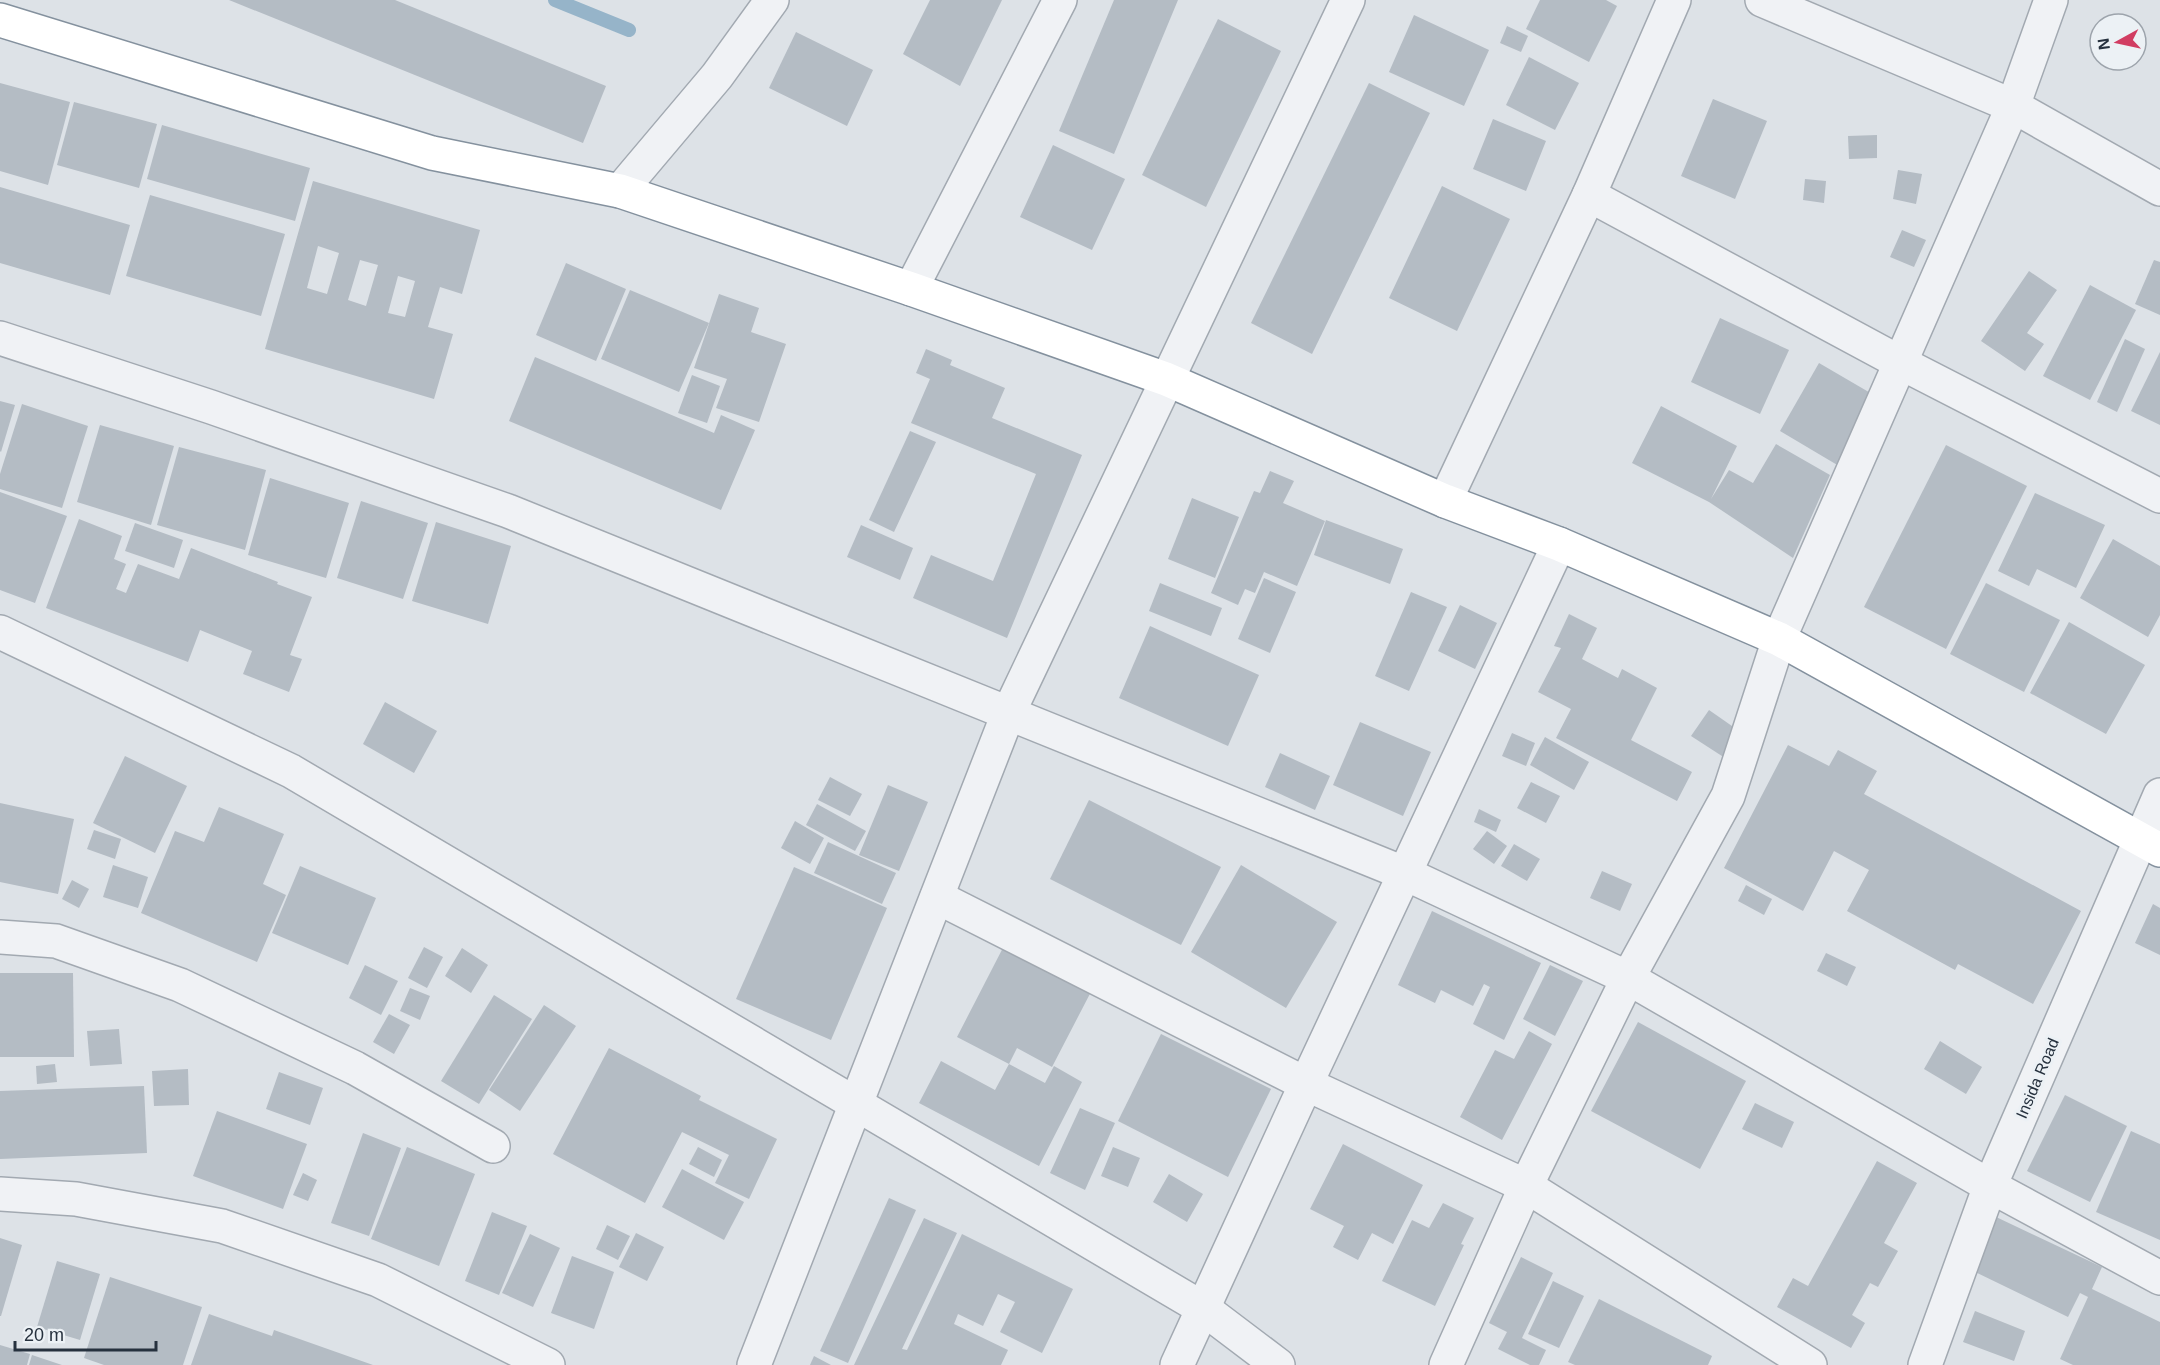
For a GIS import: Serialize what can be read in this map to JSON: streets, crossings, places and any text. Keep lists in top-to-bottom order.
{
  "streets": {
    "street": ["Insida Road"]
  },
  "scale_bar": "20 m",
  "north": "left"
}
